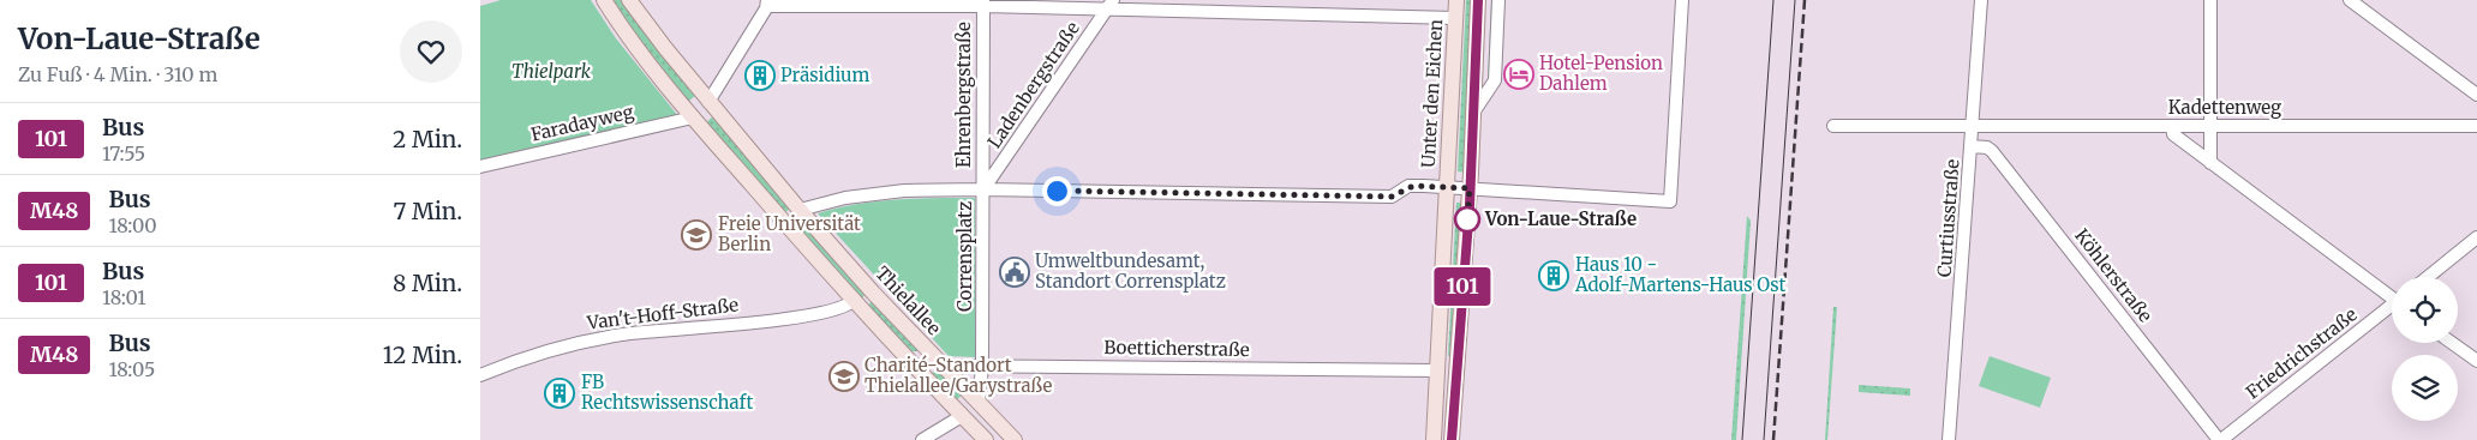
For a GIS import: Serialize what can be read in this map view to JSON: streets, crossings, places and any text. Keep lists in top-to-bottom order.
{
  "streets": {
    "main road": ["Unter den Eichen", "Thielallee", "Boetticherstraße"],
    "street": [
      "Ladenbergstraße",
      "Ehrenbergstraße",
      "Kadettenweg",
      "Faradayweg",
      "Curtiusstraße",
      "Corrensplatz",
      "Köhlerstraße",
      "Van't-Hoff-Straße",
      "Friedrichstraße"
    ]
  },
  "crossings": [
    ["Ladenbergstraße", "Ehrenbergstraße"],
    ["Ladenbergstraße", "Corrensplatz"],
    ["Unter den Eichen", "Boetticherstraße"],
    ["Ehrenbergstraße", "Corrensplatz"],
    ["Kadettenweg", "Curtiusstraße"],
    ["Curtiusstraße", "Köhlerstraße"],
    ["Corrensplatz", "Thielallee"],
    ["Corrensplatz", "Boetticherstraße"],
    ["Köhlerstraße", "Friedrichstraße"],
    ["Thielallee", "Boetticherstraße"]
  ],
  "parks": ["Thielpark"],
  "places": {
    "hotel": ["Hotel-Pension Dahlem"],
    "building": ["Präsidium", "Haus 10 - Adolf-Martens-Haus Ost", "FB Rechtswissenschaft"],
    "other": ["Von-Laue-Straße"],
    "school or university": ["Freie Universität Berlin", "Charité-Standort Thielallee/Garystraße"],
    "public building": ["Umweltbundesamt, Standort Corrensplatz"]
  },
  "lines": ["bus line 101"],
  "page": {
    "heading": ["Von-Laue-Straße", "Zu Fuß · 4 Min. · 310 m"],
    "on_map": "101",
    "list": [
      {
        "mark": "101",
        "name": "Bus",
        "note": "17:55",
        "value": "2 Min."
      },
      {
        "mark": "M48",
        "name": "Bus",
        "note": "18:00",
        "value": "7 Min."
      },
      {
        "mark": "101",
        "name": "Bus",
        "note": "18:01",
        "value": "8 Min."
      },
      {
        "mark": "M48",
        "name": "Bus",
        "note": "18:05",
        "value": "12 Min."
      }
    ]
  }
}
